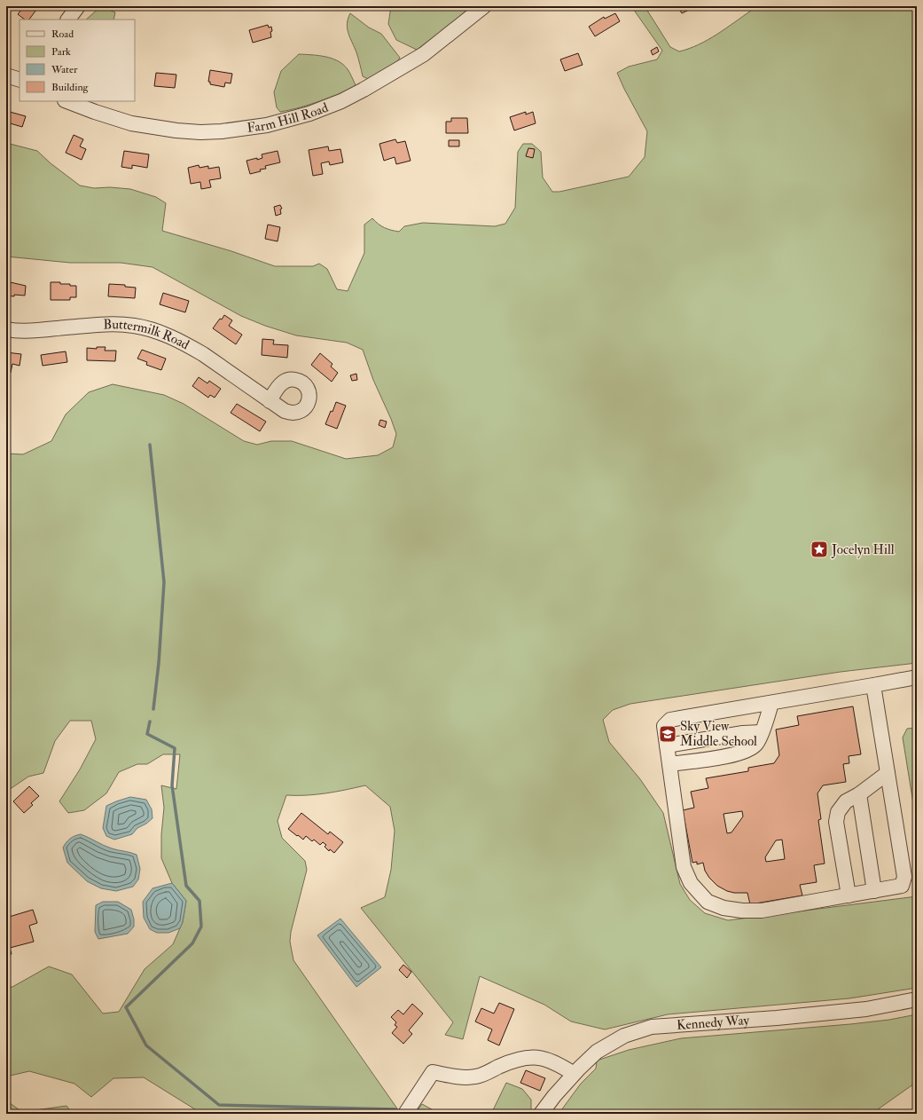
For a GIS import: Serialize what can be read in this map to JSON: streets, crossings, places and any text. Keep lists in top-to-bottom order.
{
  "streets": {
    "street": ["Farm Hill Road", "Buttermilk Road", "Kennedy Way"]
  },
  "places": {
    "place": ["Jocelyn Hill"],
    "school or university": ["Sky View Middle School"]
  },
  "legend": [
    "Road",
    "Park",
    "Water",
    "Building"
  ]
}
